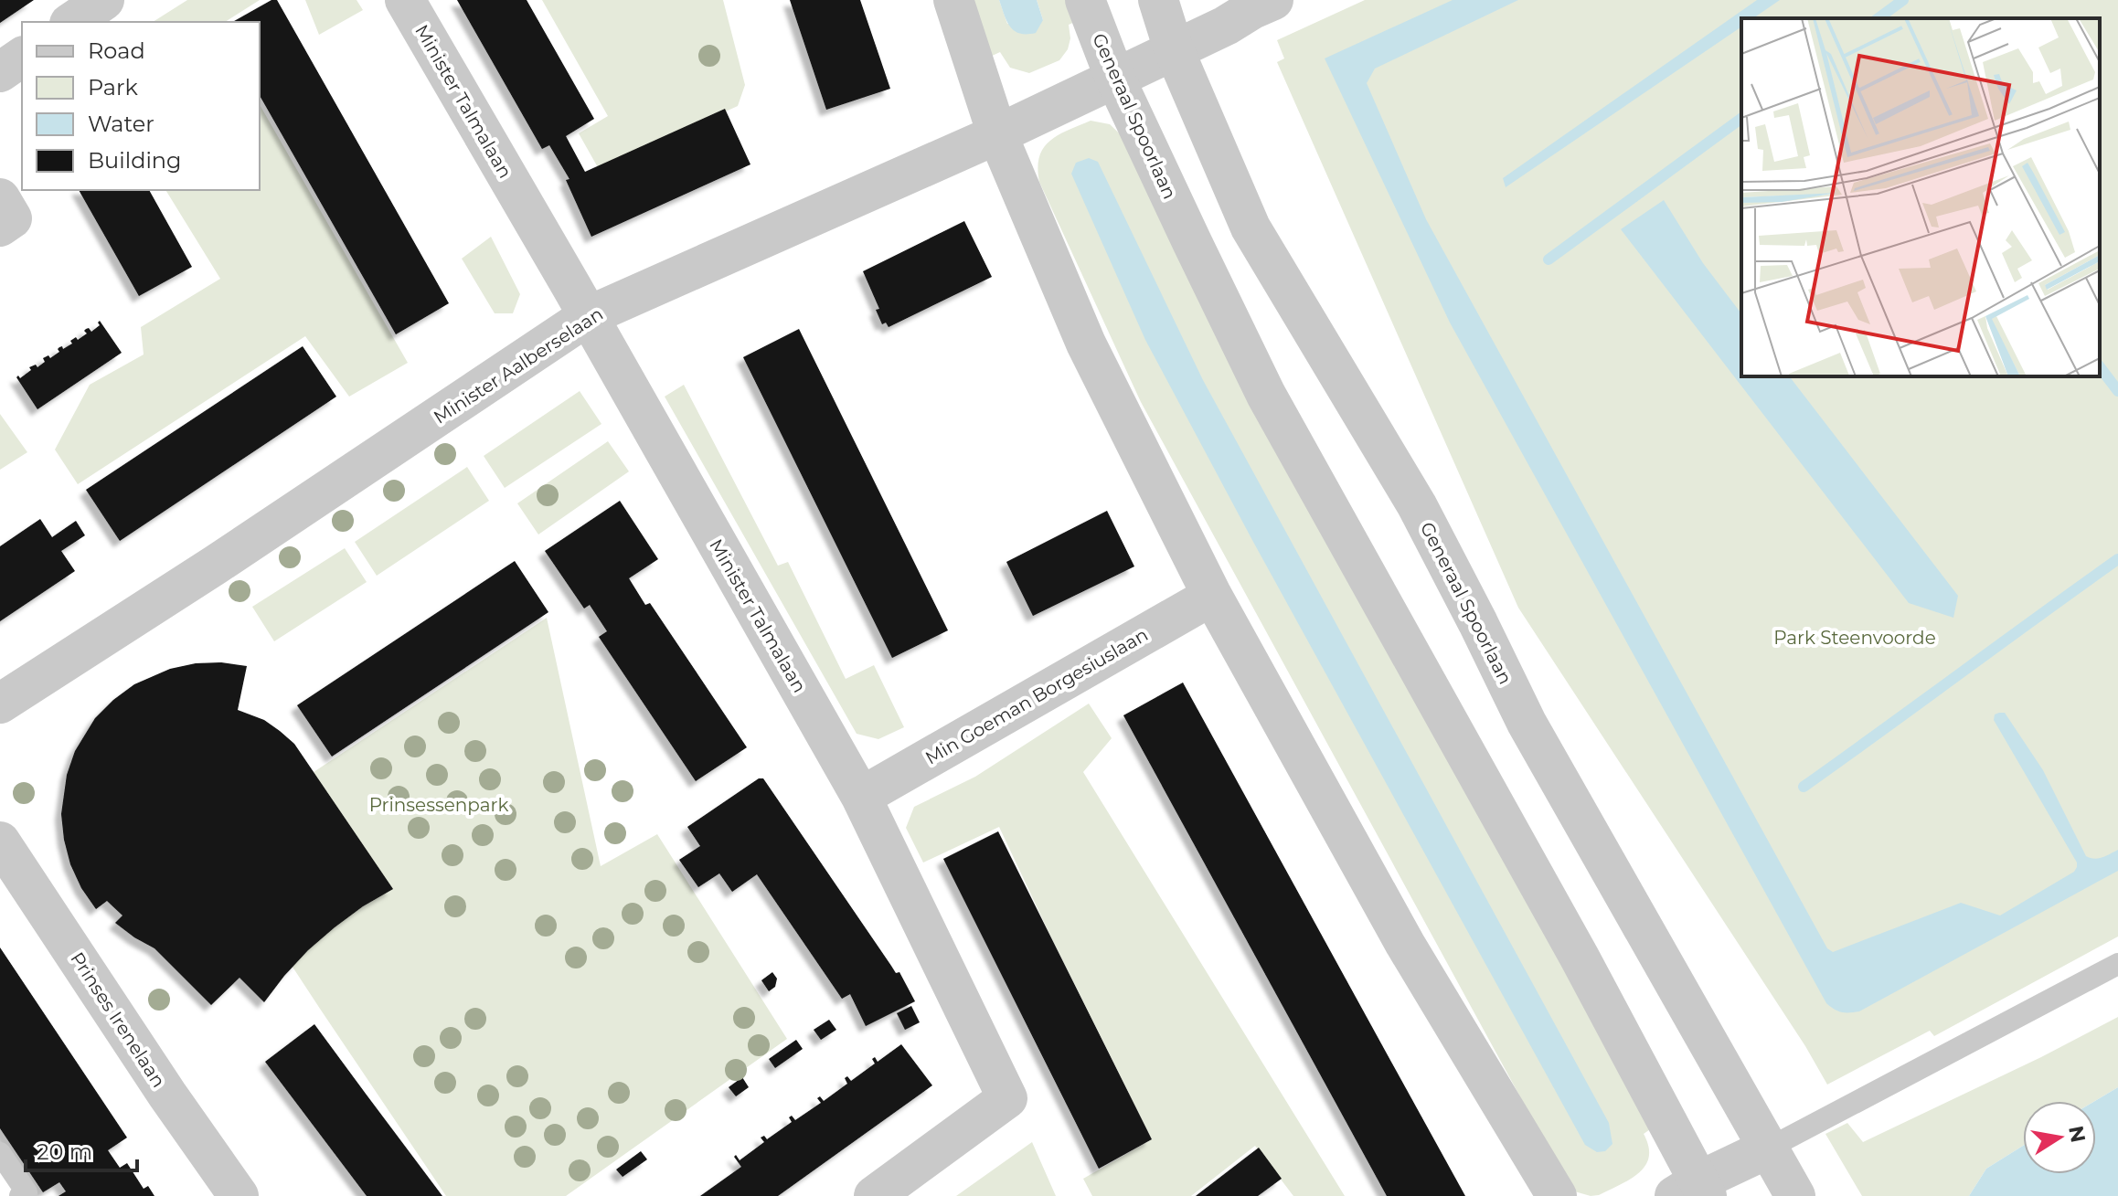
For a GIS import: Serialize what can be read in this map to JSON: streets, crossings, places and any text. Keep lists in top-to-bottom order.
{
  "streets": {
    "street": [
      "Minister Talmalaan",
      "Generaal Spoorlaan",
      "Minister Aalberselaan",
      "Min Goeman Borgesiuslaan",
      "Prinses Irenelaan"
    ]
  },
  "crossings": [
    ["Minister Talmalaan", "Minister Aalberselaan"],
    ["Minister Talmalaan", "Min Goeman Borgesiuslaan"],
    ["Generaal Spoorlaan", "Minister Aalberselaan"]
  ],
  "parks": ["Park Steenvoorde", "Prinsessenpark"],
  "legend": [
    "Road",
    "Park",
    "Water",
    "Building"
  ],
  "scale_bar": "20 m",
  "north": "right"
}
